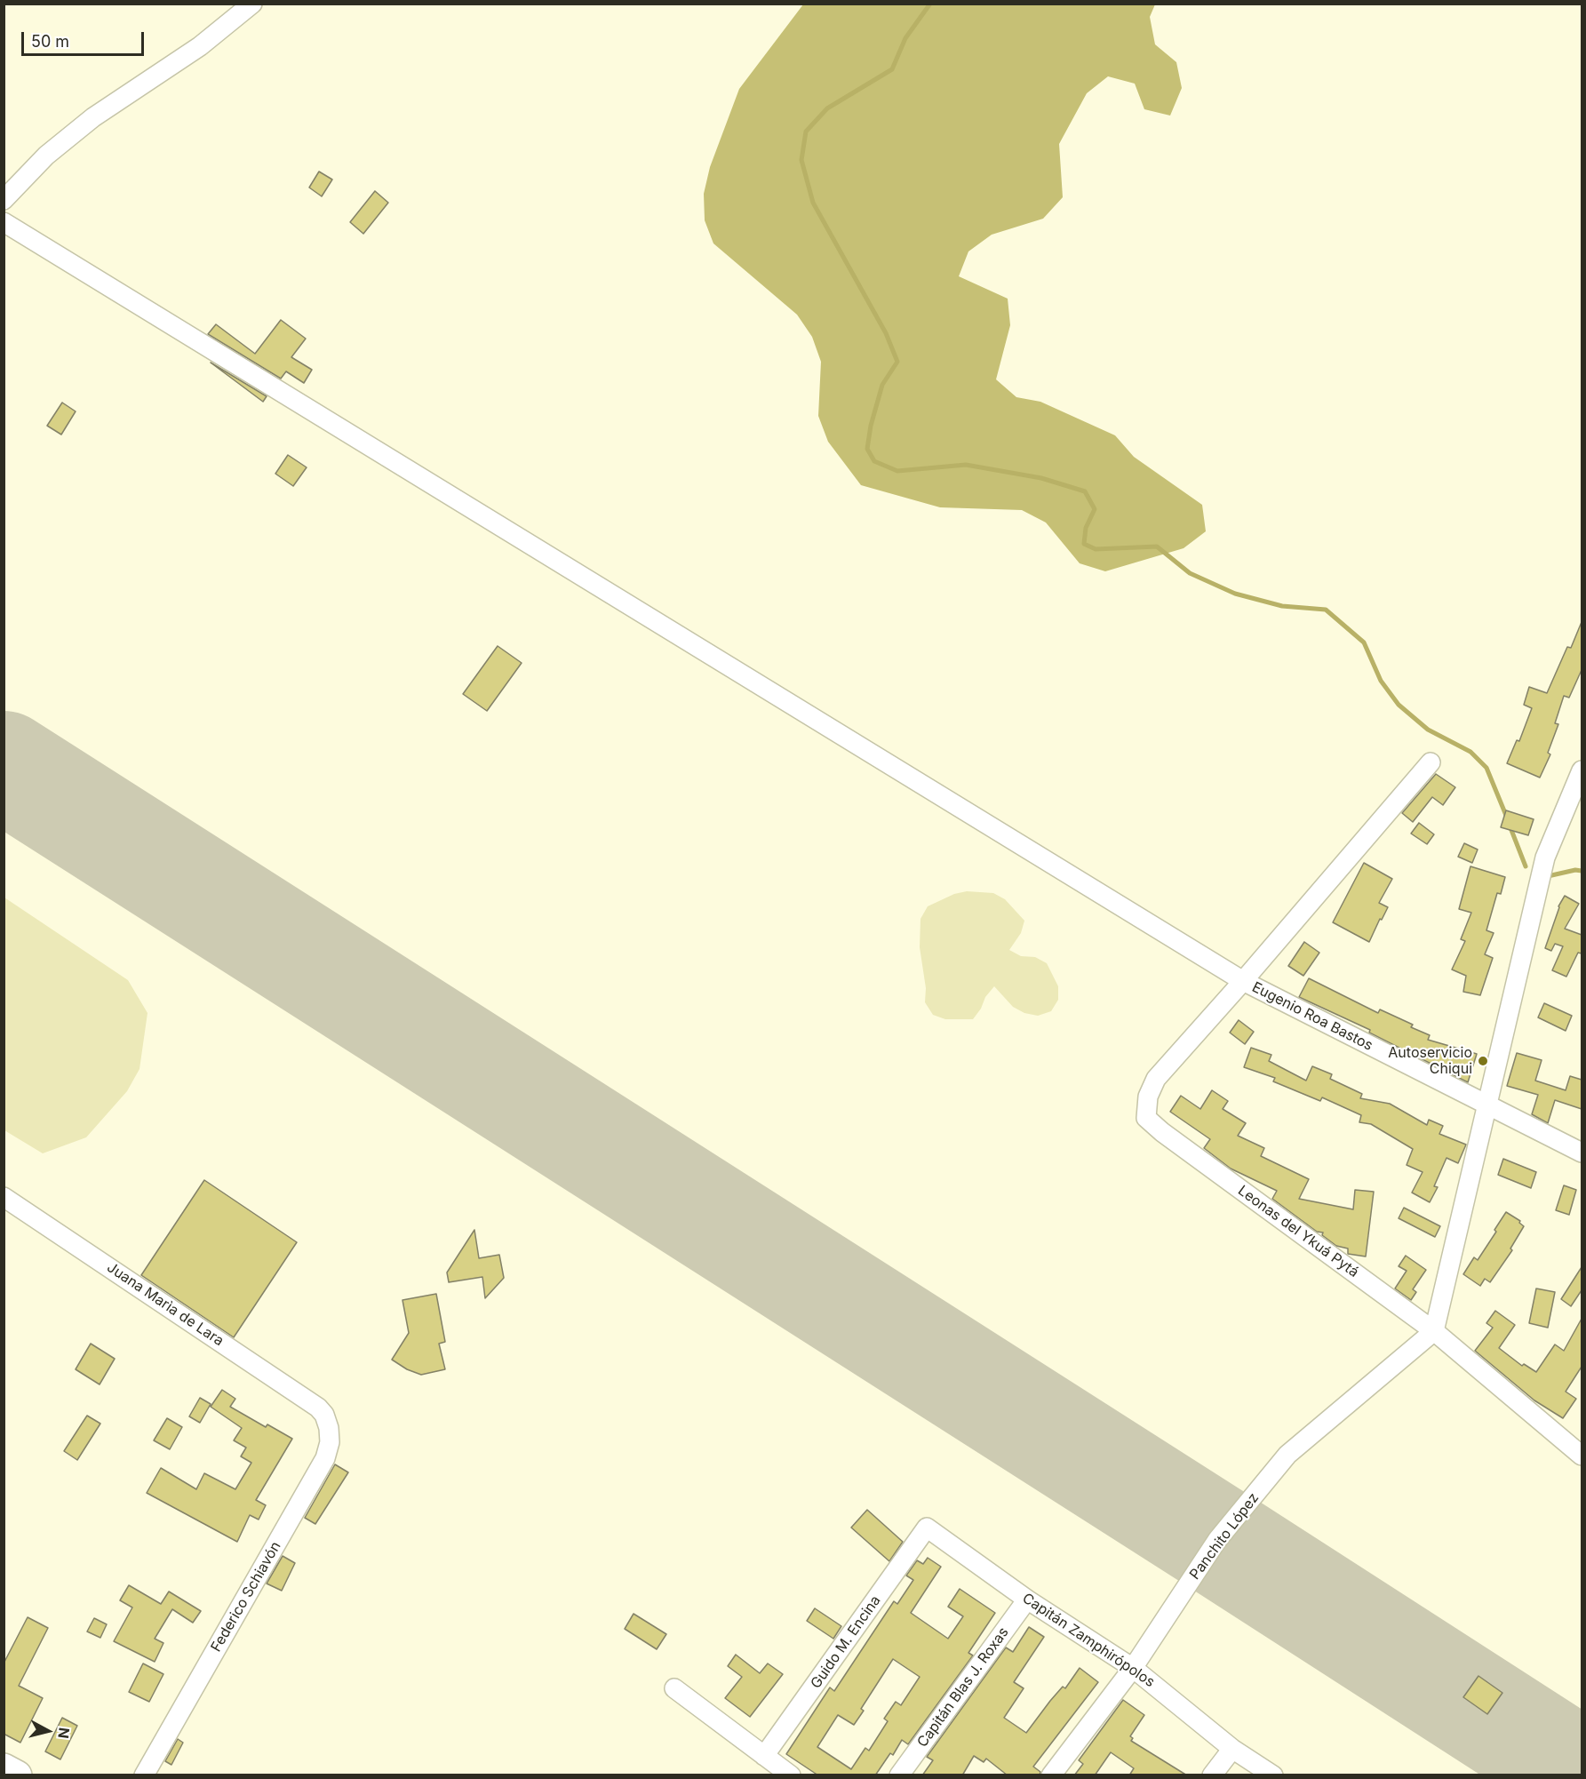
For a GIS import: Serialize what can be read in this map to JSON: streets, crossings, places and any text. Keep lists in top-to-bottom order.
{
  "streets": {
    "street": [
      "Eugenio Roa Bastos",
      "Leonas del Ykuá Pytá",
      "Juana Marìa de Lara",
      "Panchito López",
      "Federico Schiavón",
      "Capitán Zamphirópolos",
      "Guido M. Encina",
      "Capitán Blas J. Roxas"
    ]
  },
  "crossings": [
    ["Eugenio Roa Bastos", "Leonas del Ykuá Pytá"],
    ["Leonas del Ykuá Pytá", "Panchito López"],
    ["Juana Marìa de Lara", "Federico Schiavón"],
    ["Panchito López", "Capitán Zamphirópolos"],
    ["Capitán Zamphirópolos", "Guido M. Encina"],
    ["Capitán Zamphirópolos", "Capitán Blas J. Roxas"]
  ],
  "places": ["Autoservicio Chiqui"],
  "scale_bar": "50 m",
  "north": "right"
}
